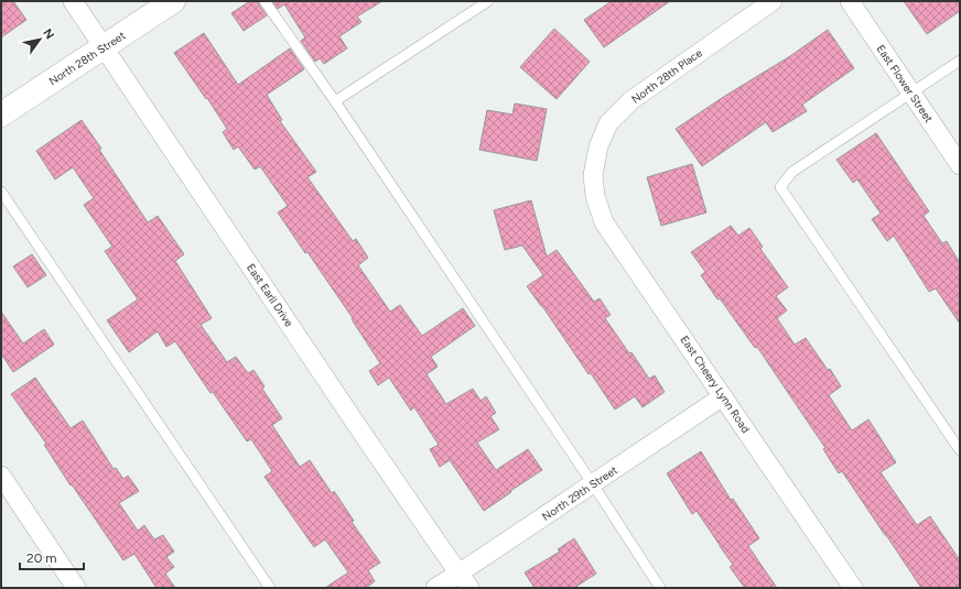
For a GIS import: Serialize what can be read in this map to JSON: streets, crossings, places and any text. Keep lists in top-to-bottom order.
{
  "streets": {
    "street": [
      "North 28th Street",
      "North 28th Place",
      "East Flower Street",
      "East Earll Drive",
      "East Cheery Lynn Road",
      "North 29th Street"
    ]
  },
  "crossings": [
    ["North 28th Street", "East Earll Drive"],
    ["North 28th Place", "East Cheery Lynn Road"],
    ["East Earll Drive", "North 29th Street"],
    ["East Cheery Lynn Road", "North 29th Street"]
  ],
  "scale_bar": "20 m",
  "north": "top right"
}
